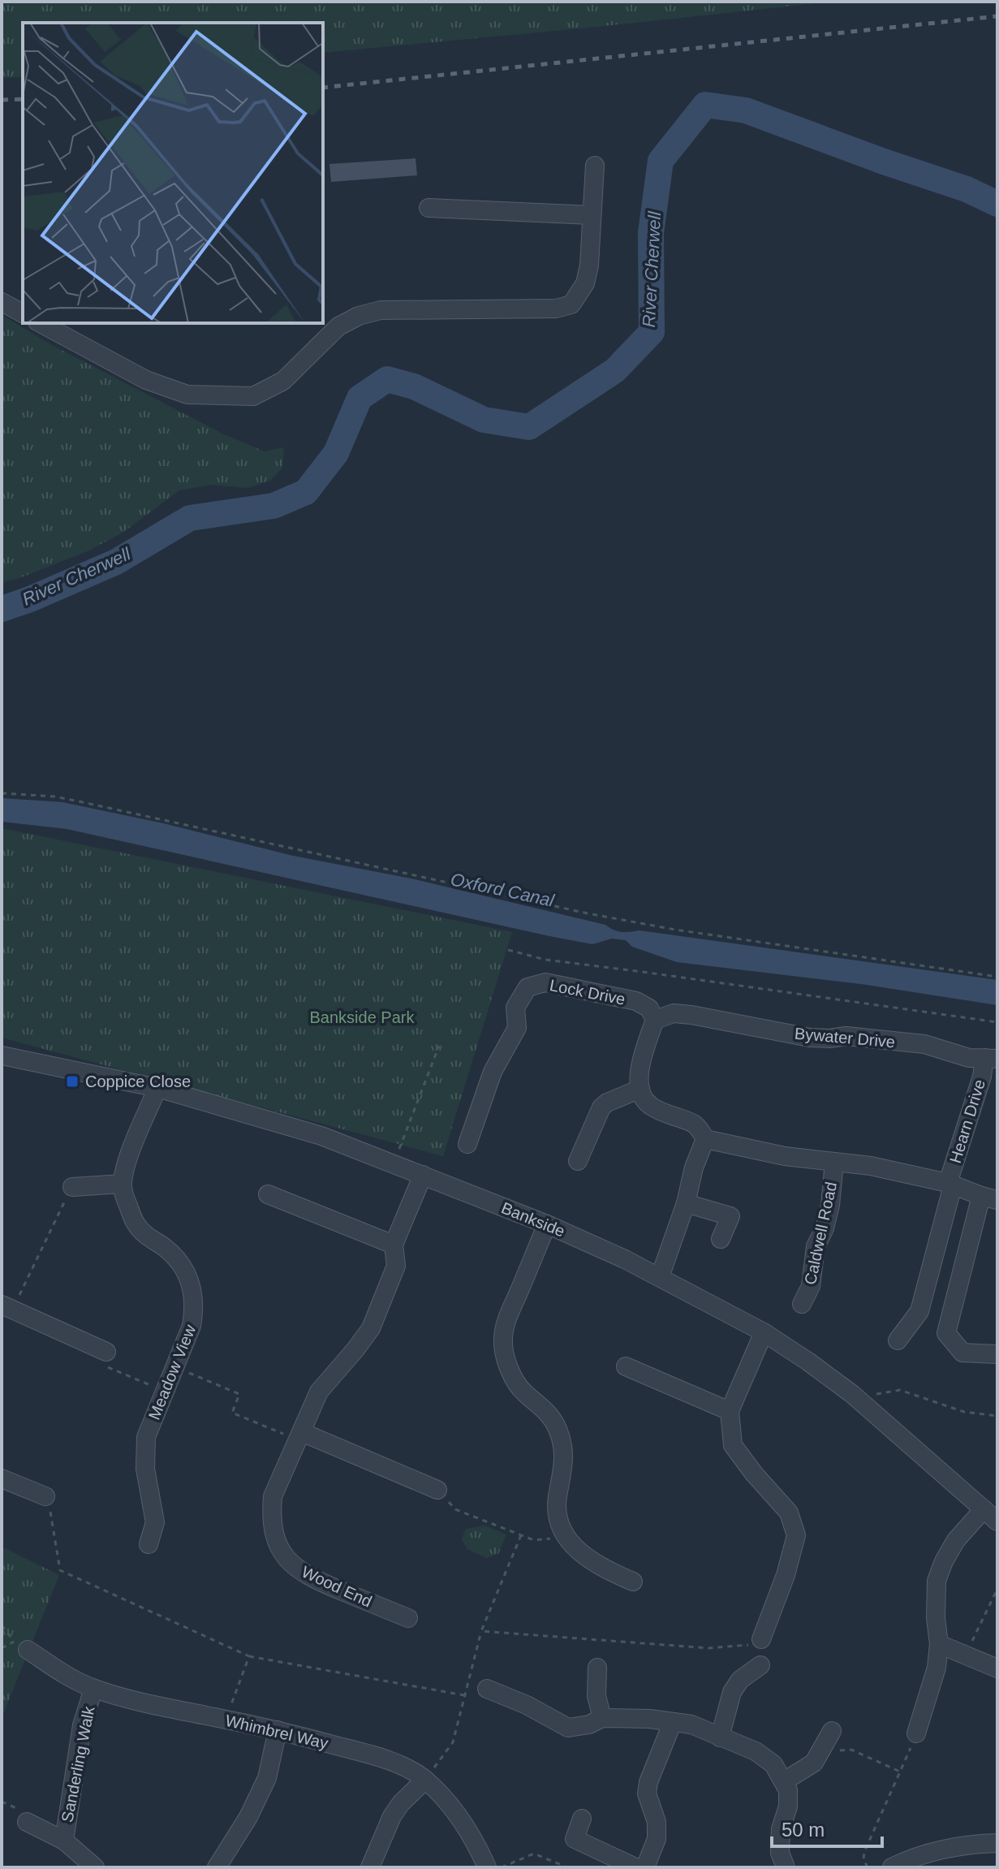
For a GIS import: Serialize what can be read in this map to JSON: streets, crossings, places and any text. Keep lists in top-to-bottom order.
{
  "streets": {
    "street": [
      "Lock Drive",
      "Bywater Drive",
      "Hearn Drive",
      "Bankside",
      "Caldwell Road",
      "Meadow View",
      "Wood End",
      "Whimbrel Way",
      "Sanderling Walk"
    ]
  },
  "crossings": [
    ["Lock Drive", "Bywater Drive"],
    ["Bywater Drive", "Hearn Drive"],
    ["Hearn Drive", "Caldwell Road"],
    ["Bankside", "Wood End"],
    ["Whimbrel Way", "Sanderling Walk"]
  ],
  "water": ["River Cherwell", "Oxford Canal"],
  "parks": ["Bankside Park"],
  "places": {
    "transit": ["Coppice Close"]
  },
  "scale_bar": "50 m"
}
